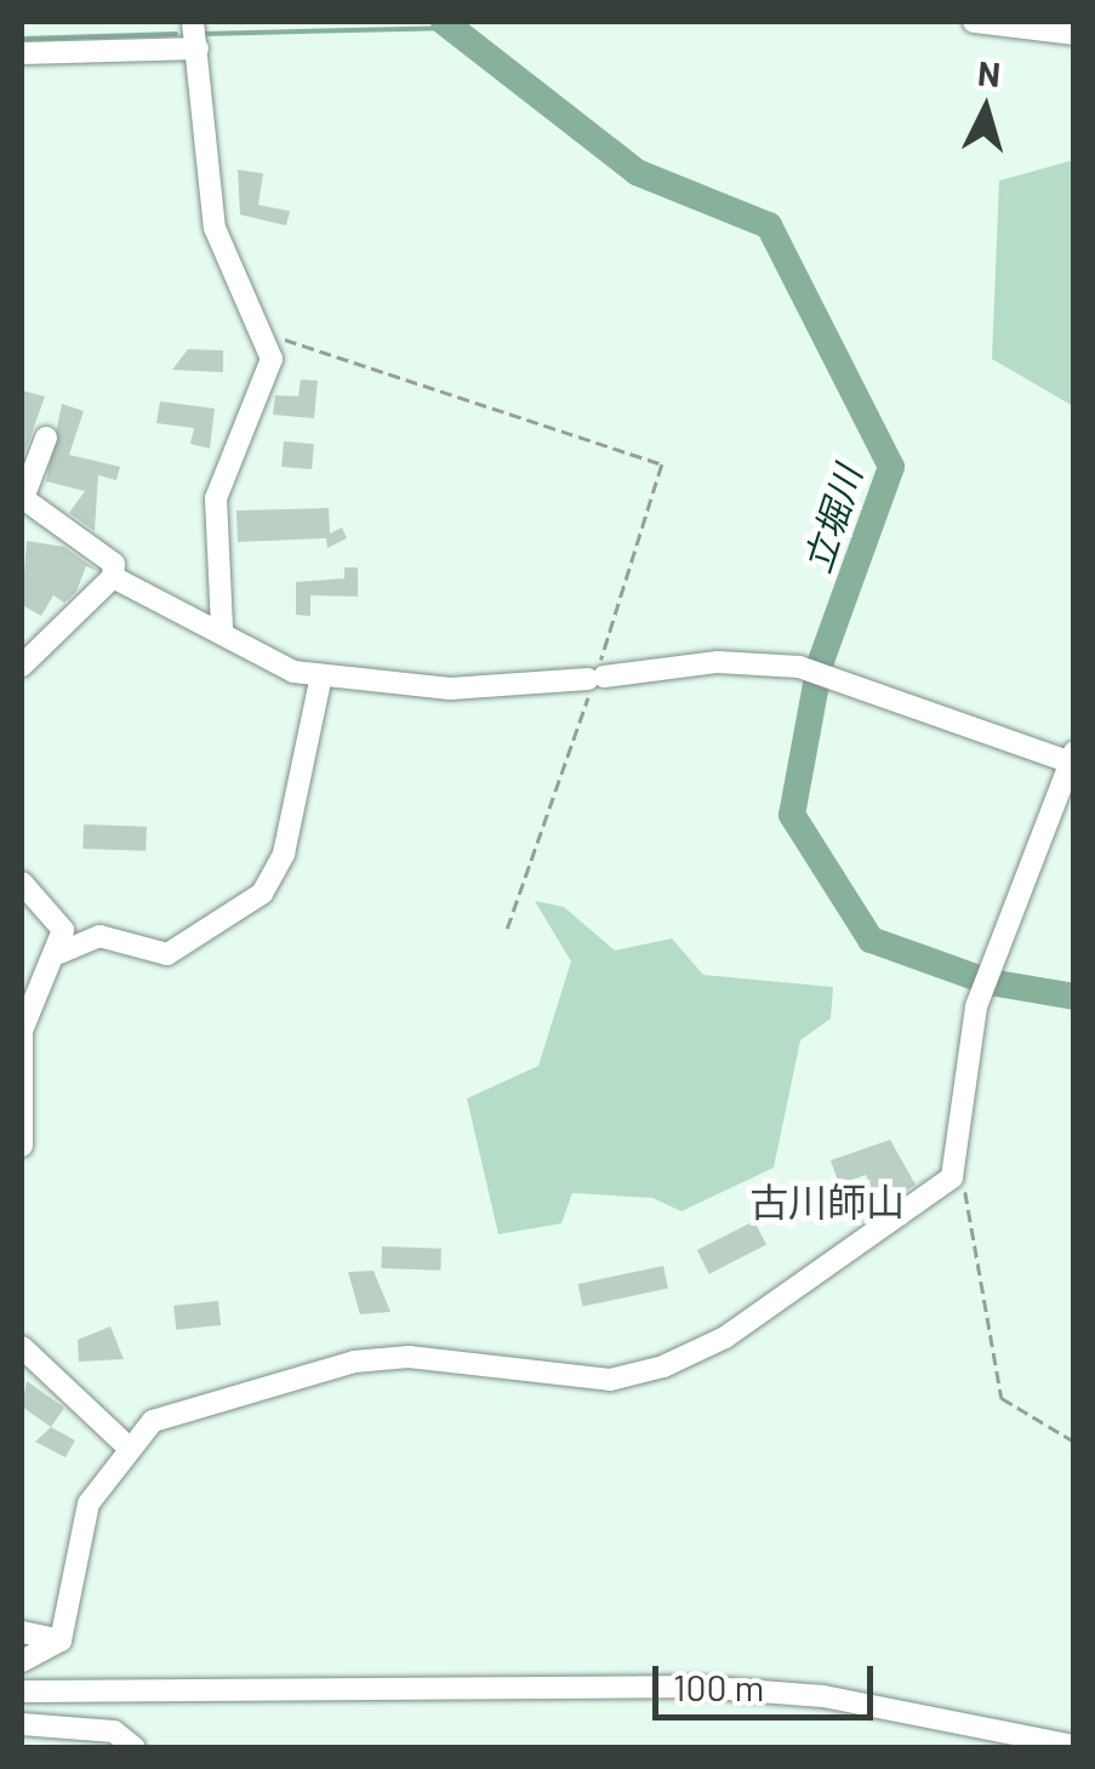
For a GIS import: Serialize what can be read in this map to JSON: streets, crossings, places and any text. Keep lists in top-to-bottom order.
{
  "districts": ["古川師山"],
  "water": ["立堀川"],
  "scale_bar": "100 m",
  "north": "top"
}
